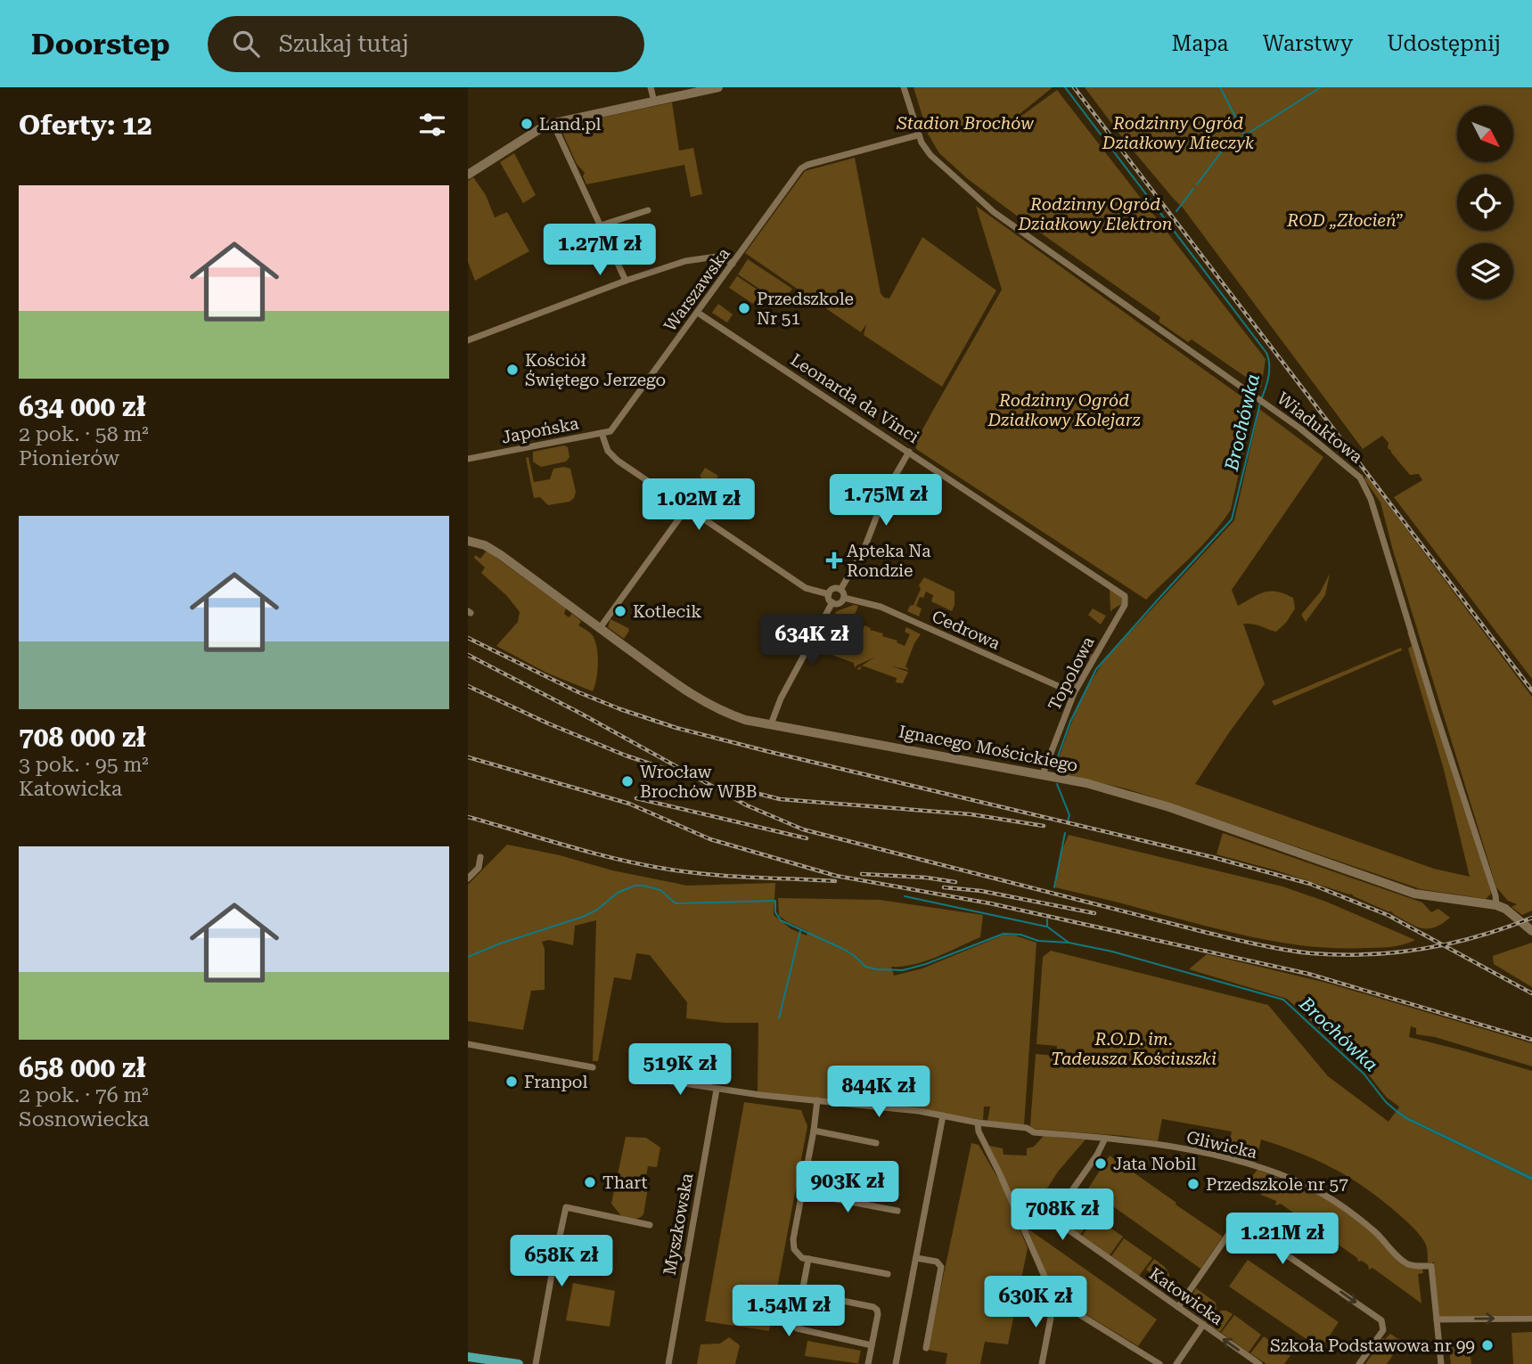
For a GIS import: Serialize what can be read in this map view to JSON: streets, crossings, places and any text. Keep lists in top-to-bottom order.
{
  "streets": {
    "street": [
      "Warszawska",
      "Leonarda da Vinci",
      "Wiaduktowa",
      "Japońska",
      "Cedrowa",
      "Topolowa",
      "Ignacego Mościckiego",
      "Gliwicka",
      "Myszkowska",
      "Katowicka"
    ]
  },
  "crossings": [
    ["Warszawska", "Leonarda da Vinci"],
    ["Warszawska", "Wiaduktowa"],
    ["Warszawska", "Japońska"],
    ["Leonarda da Vinci", "Topolowa"],
    ["Wiaduktowa", "Ignacego Mościckiego"],
    ["Cedrowa", "Topolowa"],
    ["Topolowa", "Ignacego Mościckiego"],
    ["Gliwicka", "Myszkowska"],
    ["Gliwicka", "Katowicka"]
  ],
  "water": ["Brochówka"],
  "parks": [
    "Stadion Brochów",
    "Rodzinny Ogród Działkowy Mieczyk",
    "Rodzinny Ogród Działkowy Elektron",
    "ROD „Złocień”",
    "Rodzinny Ogród Działkowy Kolejarz",
    "R.O.D. im. Tadeusza Kościuszki"
  ],
  "places": {
    "other": [
      "Land.pl",
      "Przedszkole Nr 51",
      "Kościół Świętego Jerzego",
      "Kotlecik",
      "Wrocław Brochów WBB",
      "Franpol",
      "Jata Nobil",
      "Thart",
      "Przedszkole nr 57",
      "Szkoła Podstawowa nr 99"
    ],
    "health": ["Apteka Na Rondzie"]
  },
  "north": "bottom right",
  "page": {
    "header": "Doorstep",
    "search": "Szukaj tutaj",
    "nav": ["Mapa", "Warstwy", "Udostępnij"],
    "heading": "Oferty: 12",
    "list": [
      {
        "name": "634 000 zł",
        "note": "2 pok. · 58 m² · Pionierów"
      },
      {
        "name": "708 000 zł",
        "note": "3 pok. · 95 m² · Katowicka"
      },
      {
        "name": "658 000 zł",
        "note": "2 pok. · 76 m² · Sosnowiecka"
      }
    ],
    "price": [
      "1.27M zł",
      "1.75M zł",
      "1.02M zł",
      "634K zł",
      "519K zł",
      "844K zł",
      "903K zł",
      "708K zł",
      "1.21M zł",
      "658K zł",
      "630K zł",
      "1.54M zł"
    ]
  }
}
